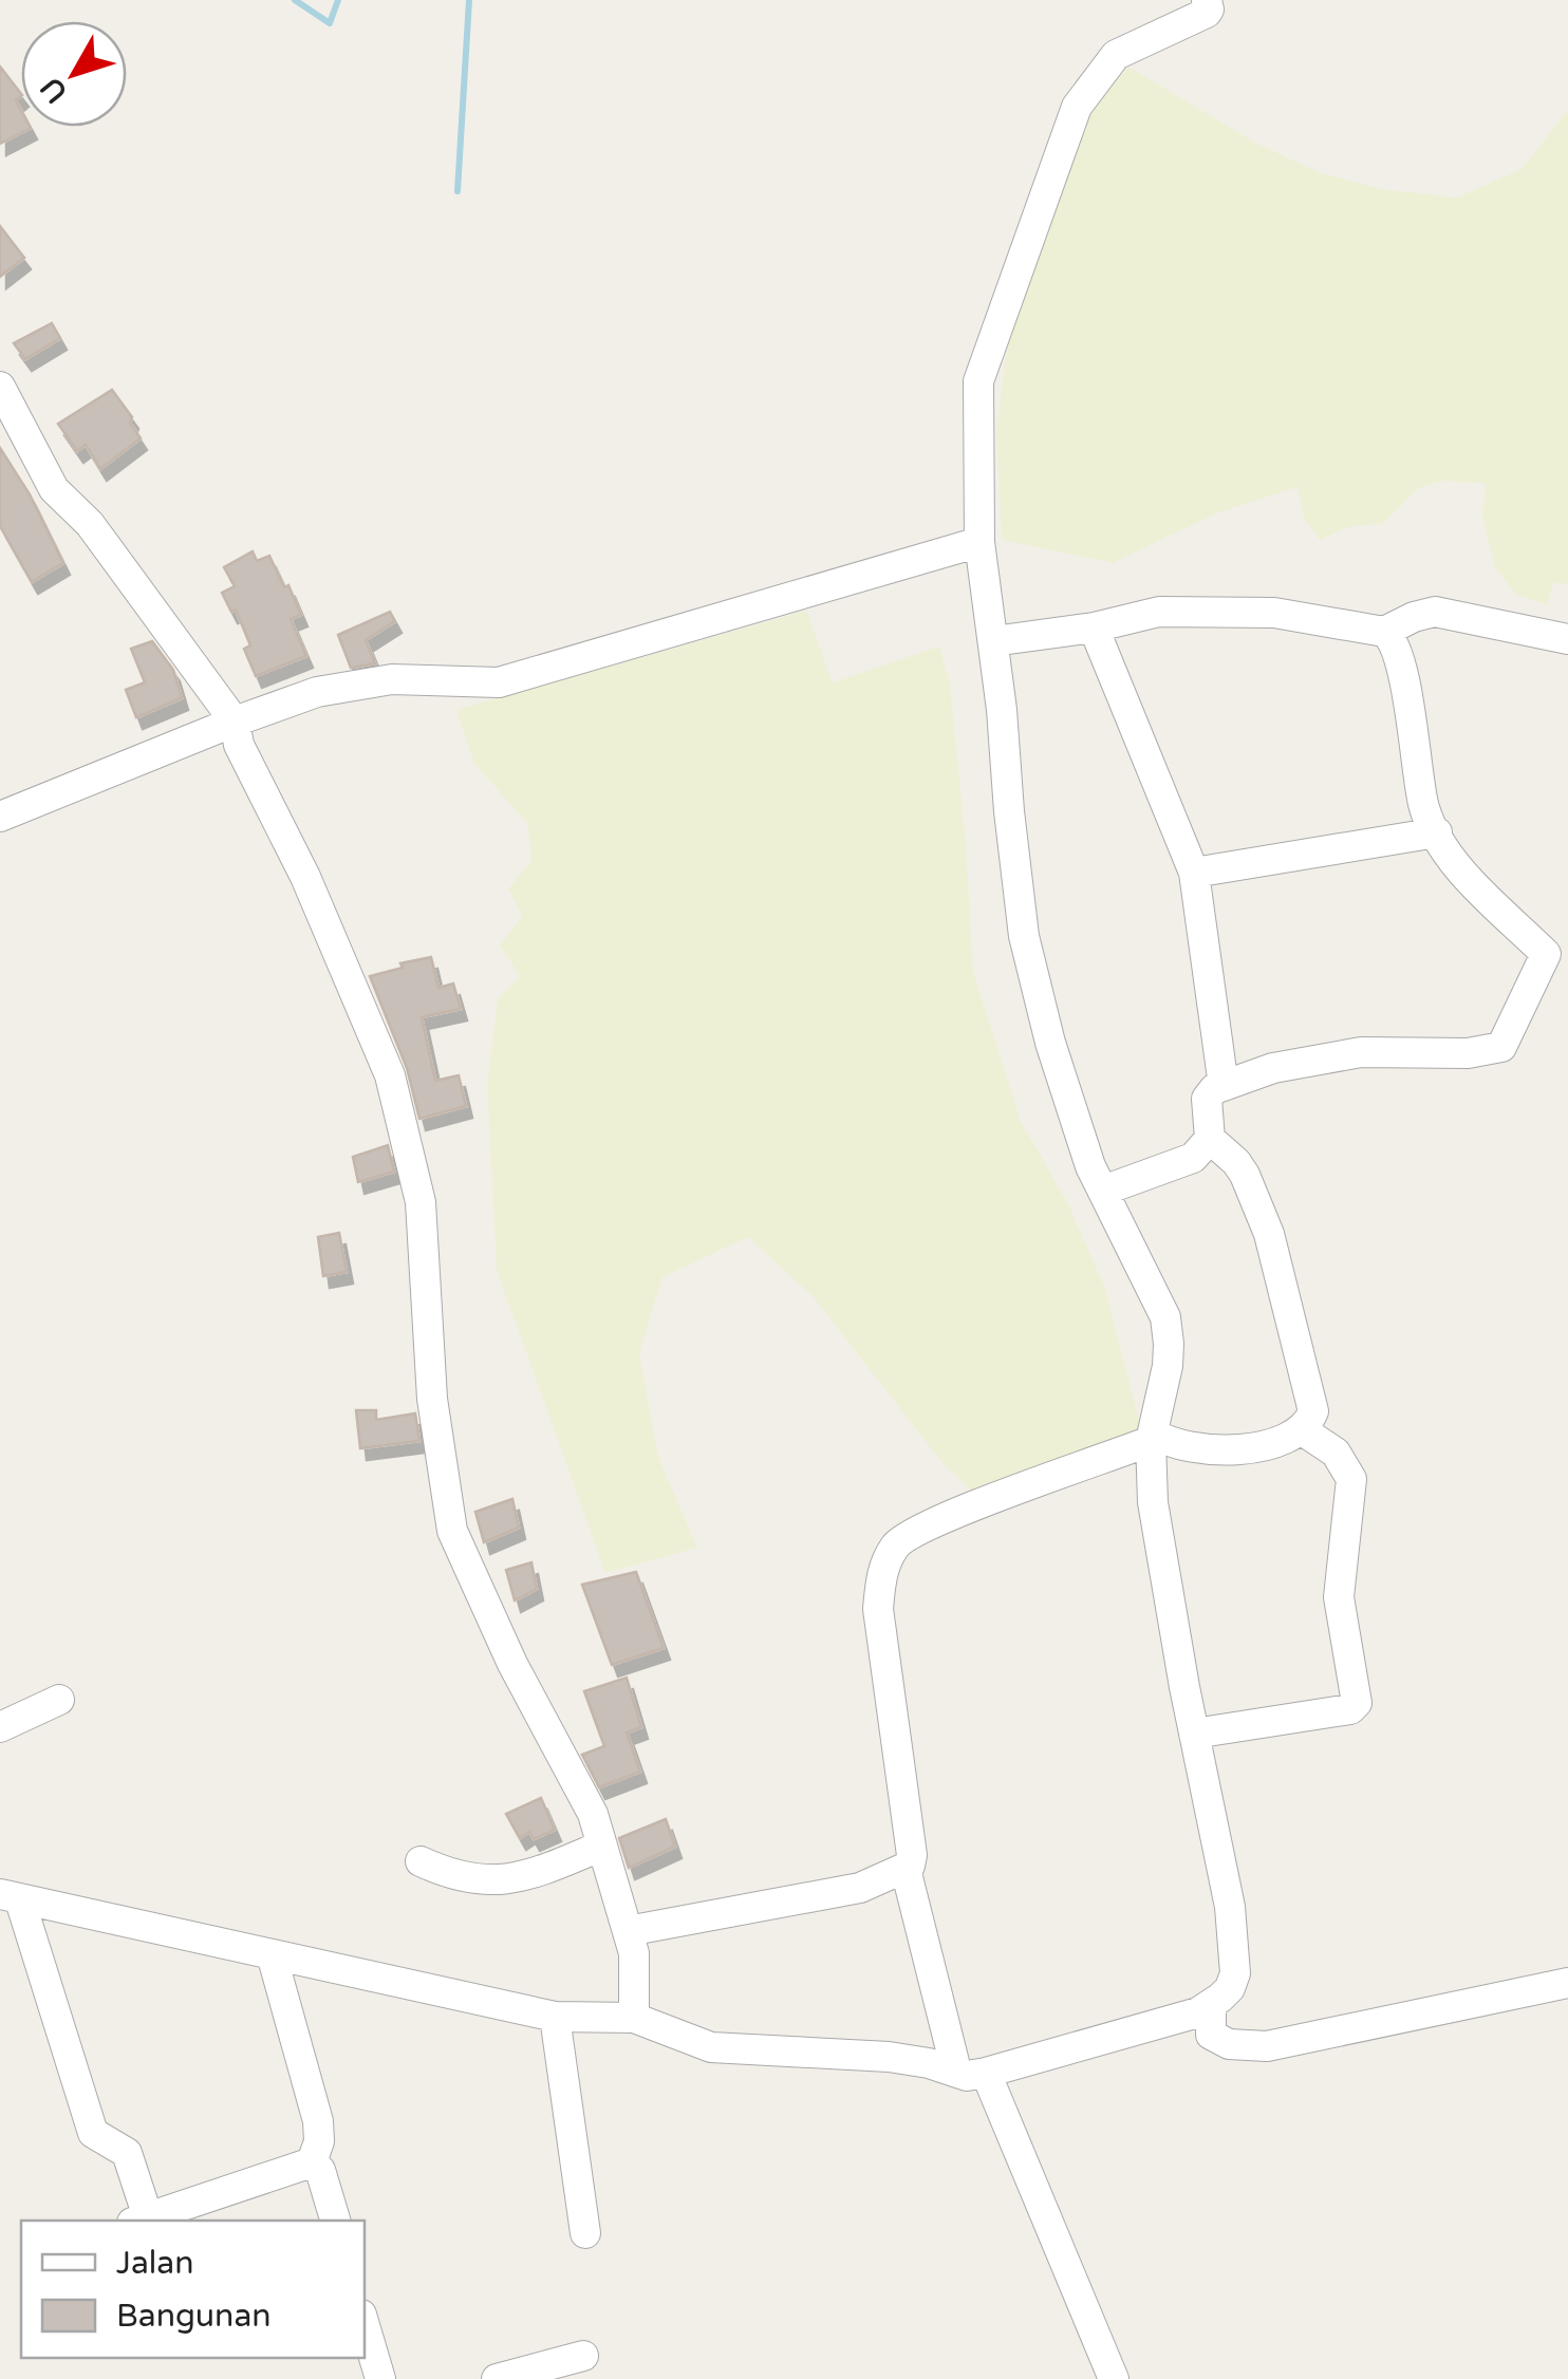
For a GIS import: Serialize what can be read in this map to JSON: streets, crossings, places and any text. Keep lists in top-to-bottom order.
{
  "legend": ["Jalan", "Bangunan"],
  "north": "bottom left"
}
